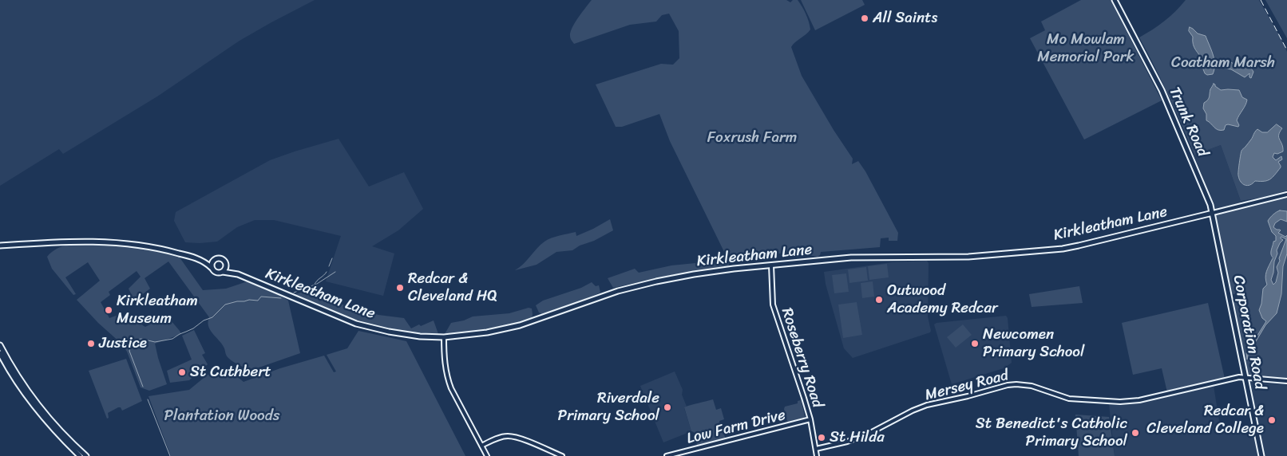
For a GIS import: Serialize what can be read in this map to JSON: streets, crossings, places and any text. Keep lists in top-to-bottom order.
{
  "streets": {
    "main road": ["Trunk Road", "Kirkleatham Lane", "Corporation Road"],
    "street": ["Roseberry Road", "Mersey Road", "Low Farm Drive"]
  },
  "crossings": [
    ["Trunk Road", "Kirkleatham Lane"],
    ["Trunk Road", "Corporation Road"],
    ["Kirkleatham Lane", "Corporation Road"],
    ["Kirkleatham Lane", "Roseberry Road"],
    ["Corporation Road", "Mersey Road"],
    ["Roseberry Road", "Mersey Road"],
    ["Roseberry Road", "Low Farm Drive"]
  ],
  "parks": [
    "Mo Mowlam Memorial Park",
    "Coatham Marsh",
    "Foxrush Farm",
    "Plantation Woods"
  ],
  "places": [
    "All Saints",
    "Redcar & Cleveland HQ",
    "Outwood Academy Redcar",
    "Kirkleatham Museum",
    "Justice",
    "Newcomen Primary School",
    "St Cuthbert",
    "Riverdale Primary School",
    "Redcar & Cleveland College",
    "St Benedict's Catholic Primary School",
    "St Hilda"
  ]
}
